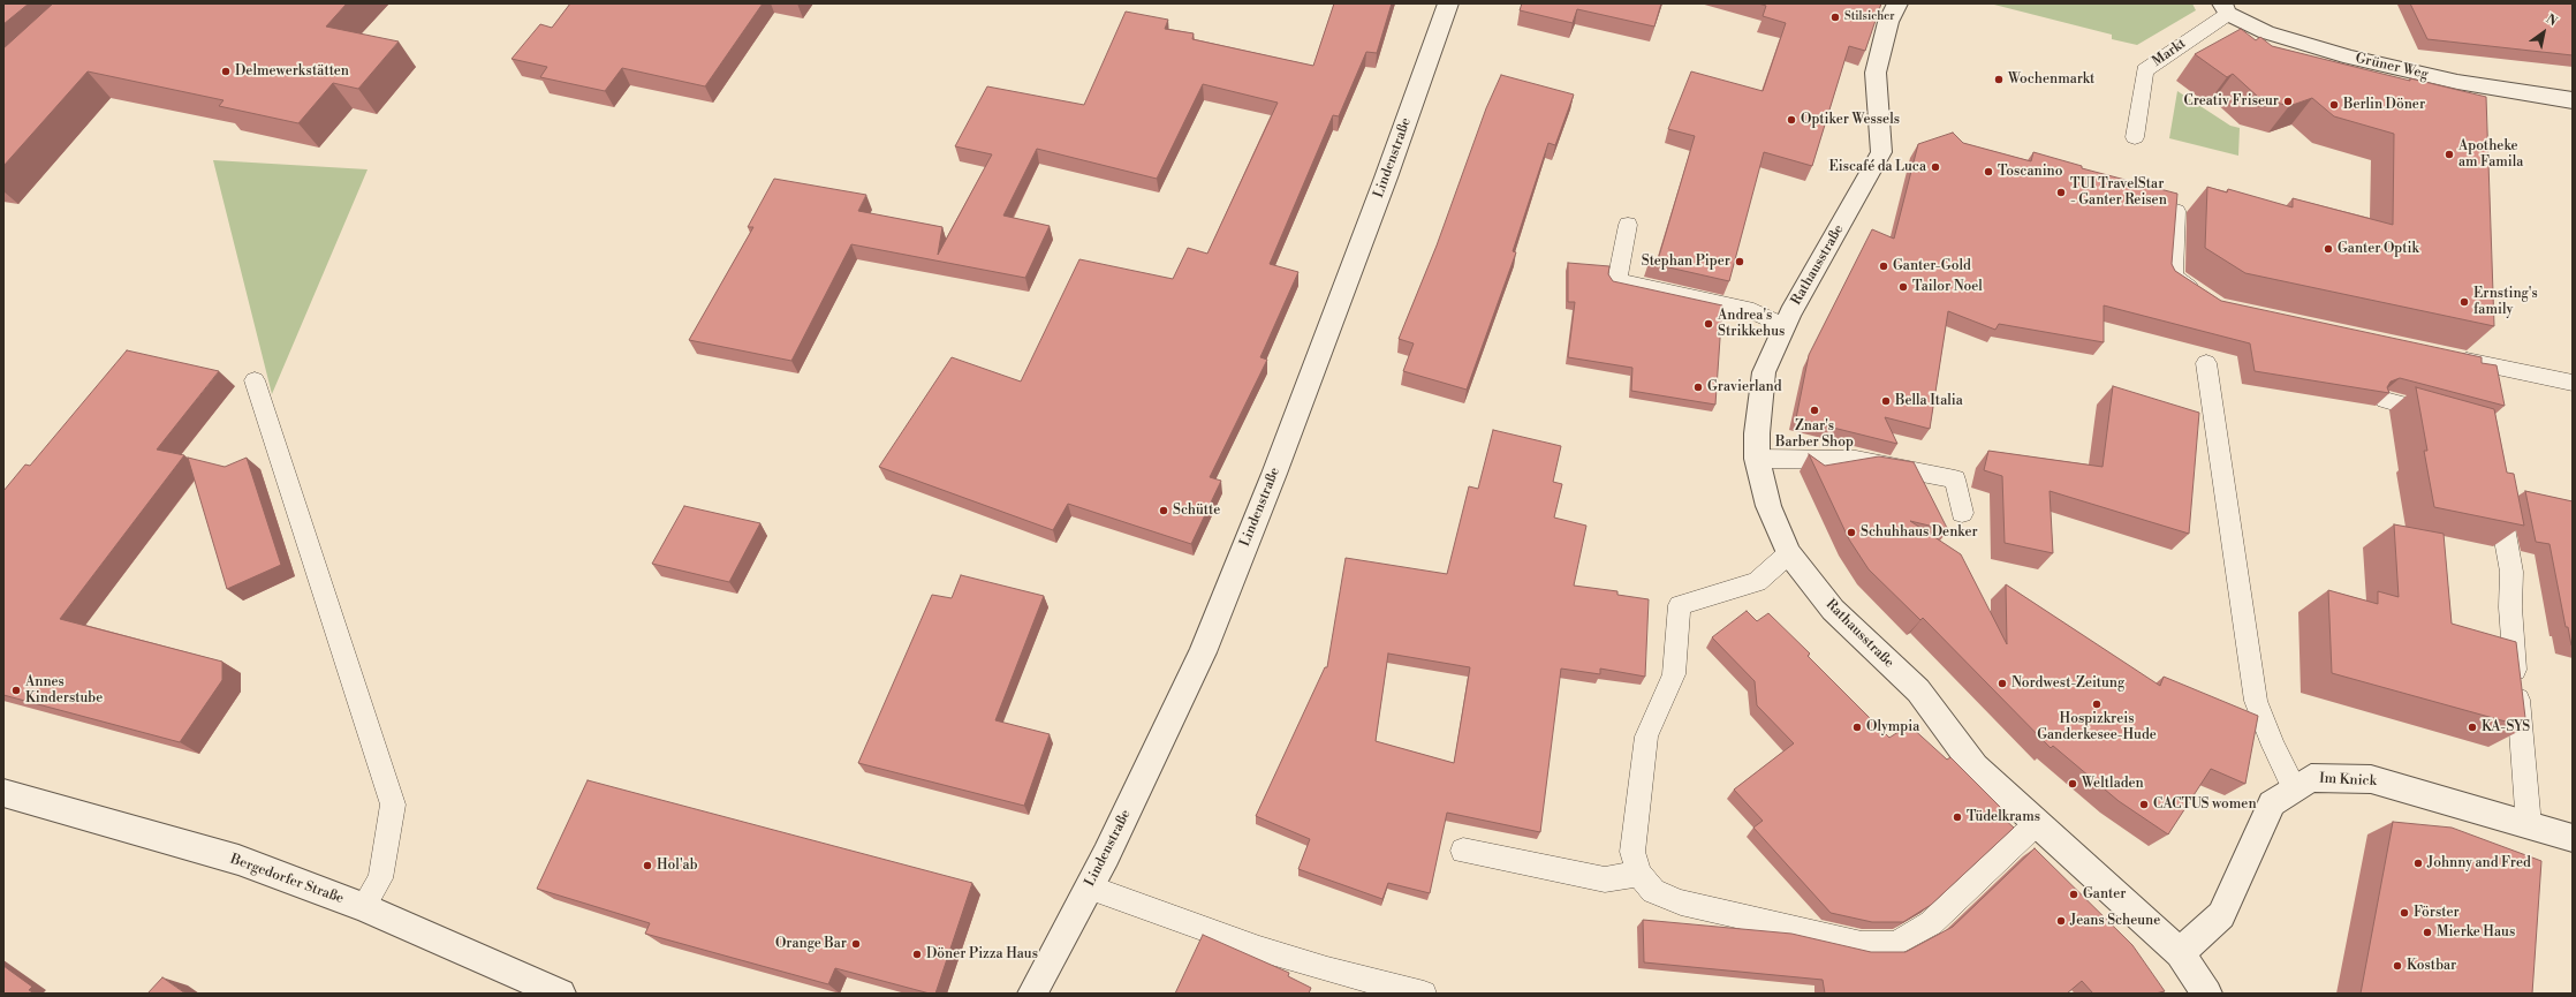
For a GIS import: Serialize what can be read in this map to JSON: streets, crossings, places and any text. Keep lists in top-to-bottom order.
{
  "streets": {
    "street": [
      "Grüner Weg",
      "Lindenstraße",
      "Rathausstraße",
      "Im Knick",
      "Bergedorfer Straße"
    ],
    "lane": ["Markt"]
  },
  "crossings": [
    ["Markt", "Grüner Weg"],
    ["Rathausstraße", "Im Knick"]
  ],
  "places": [
    "Stilsicher",
    "Delmewerkstätten",
    "Wochenmarkt",
    "Creativ Friseur",
    "Berlin Döner",
    "Optiker Wessels",
    "Apotheke am Famila",
    "Eiscafé da Luca",
    "Toscanino",
    "TUI TravelStar - Ganter Reisen",
    "Ganter Optik",
    "Stephan Piper",
    "Ganter-Gold",
    "Tailor Noel",
    "Ernsting's family",
    "Andrea's Strikkehus",
    "Gravierland",
    "Bella Italia",
    "Znar's Barber Shop",
    "Schütte",
    "Schuhhaus Denker",
    "Nordwest-Zeitung",
    "Annes Kinderstube",
    "Hospizkreis Ganderkesee-Hude",
    "Olympia",
    "KA-SYS",
    "Weltladen",
    "CACTUS women",
    "Tüdelkrams",
    "Johnny and Fred",
    "Hol'ab",
    "Ganter",
    "Förster",
    "Jeans Scheune",
    "Mierke Haus",
    "Orange Bar",
    "Döner Pizza Haus",
    "Kostbar"
  ],
  "north": "top right"
}
